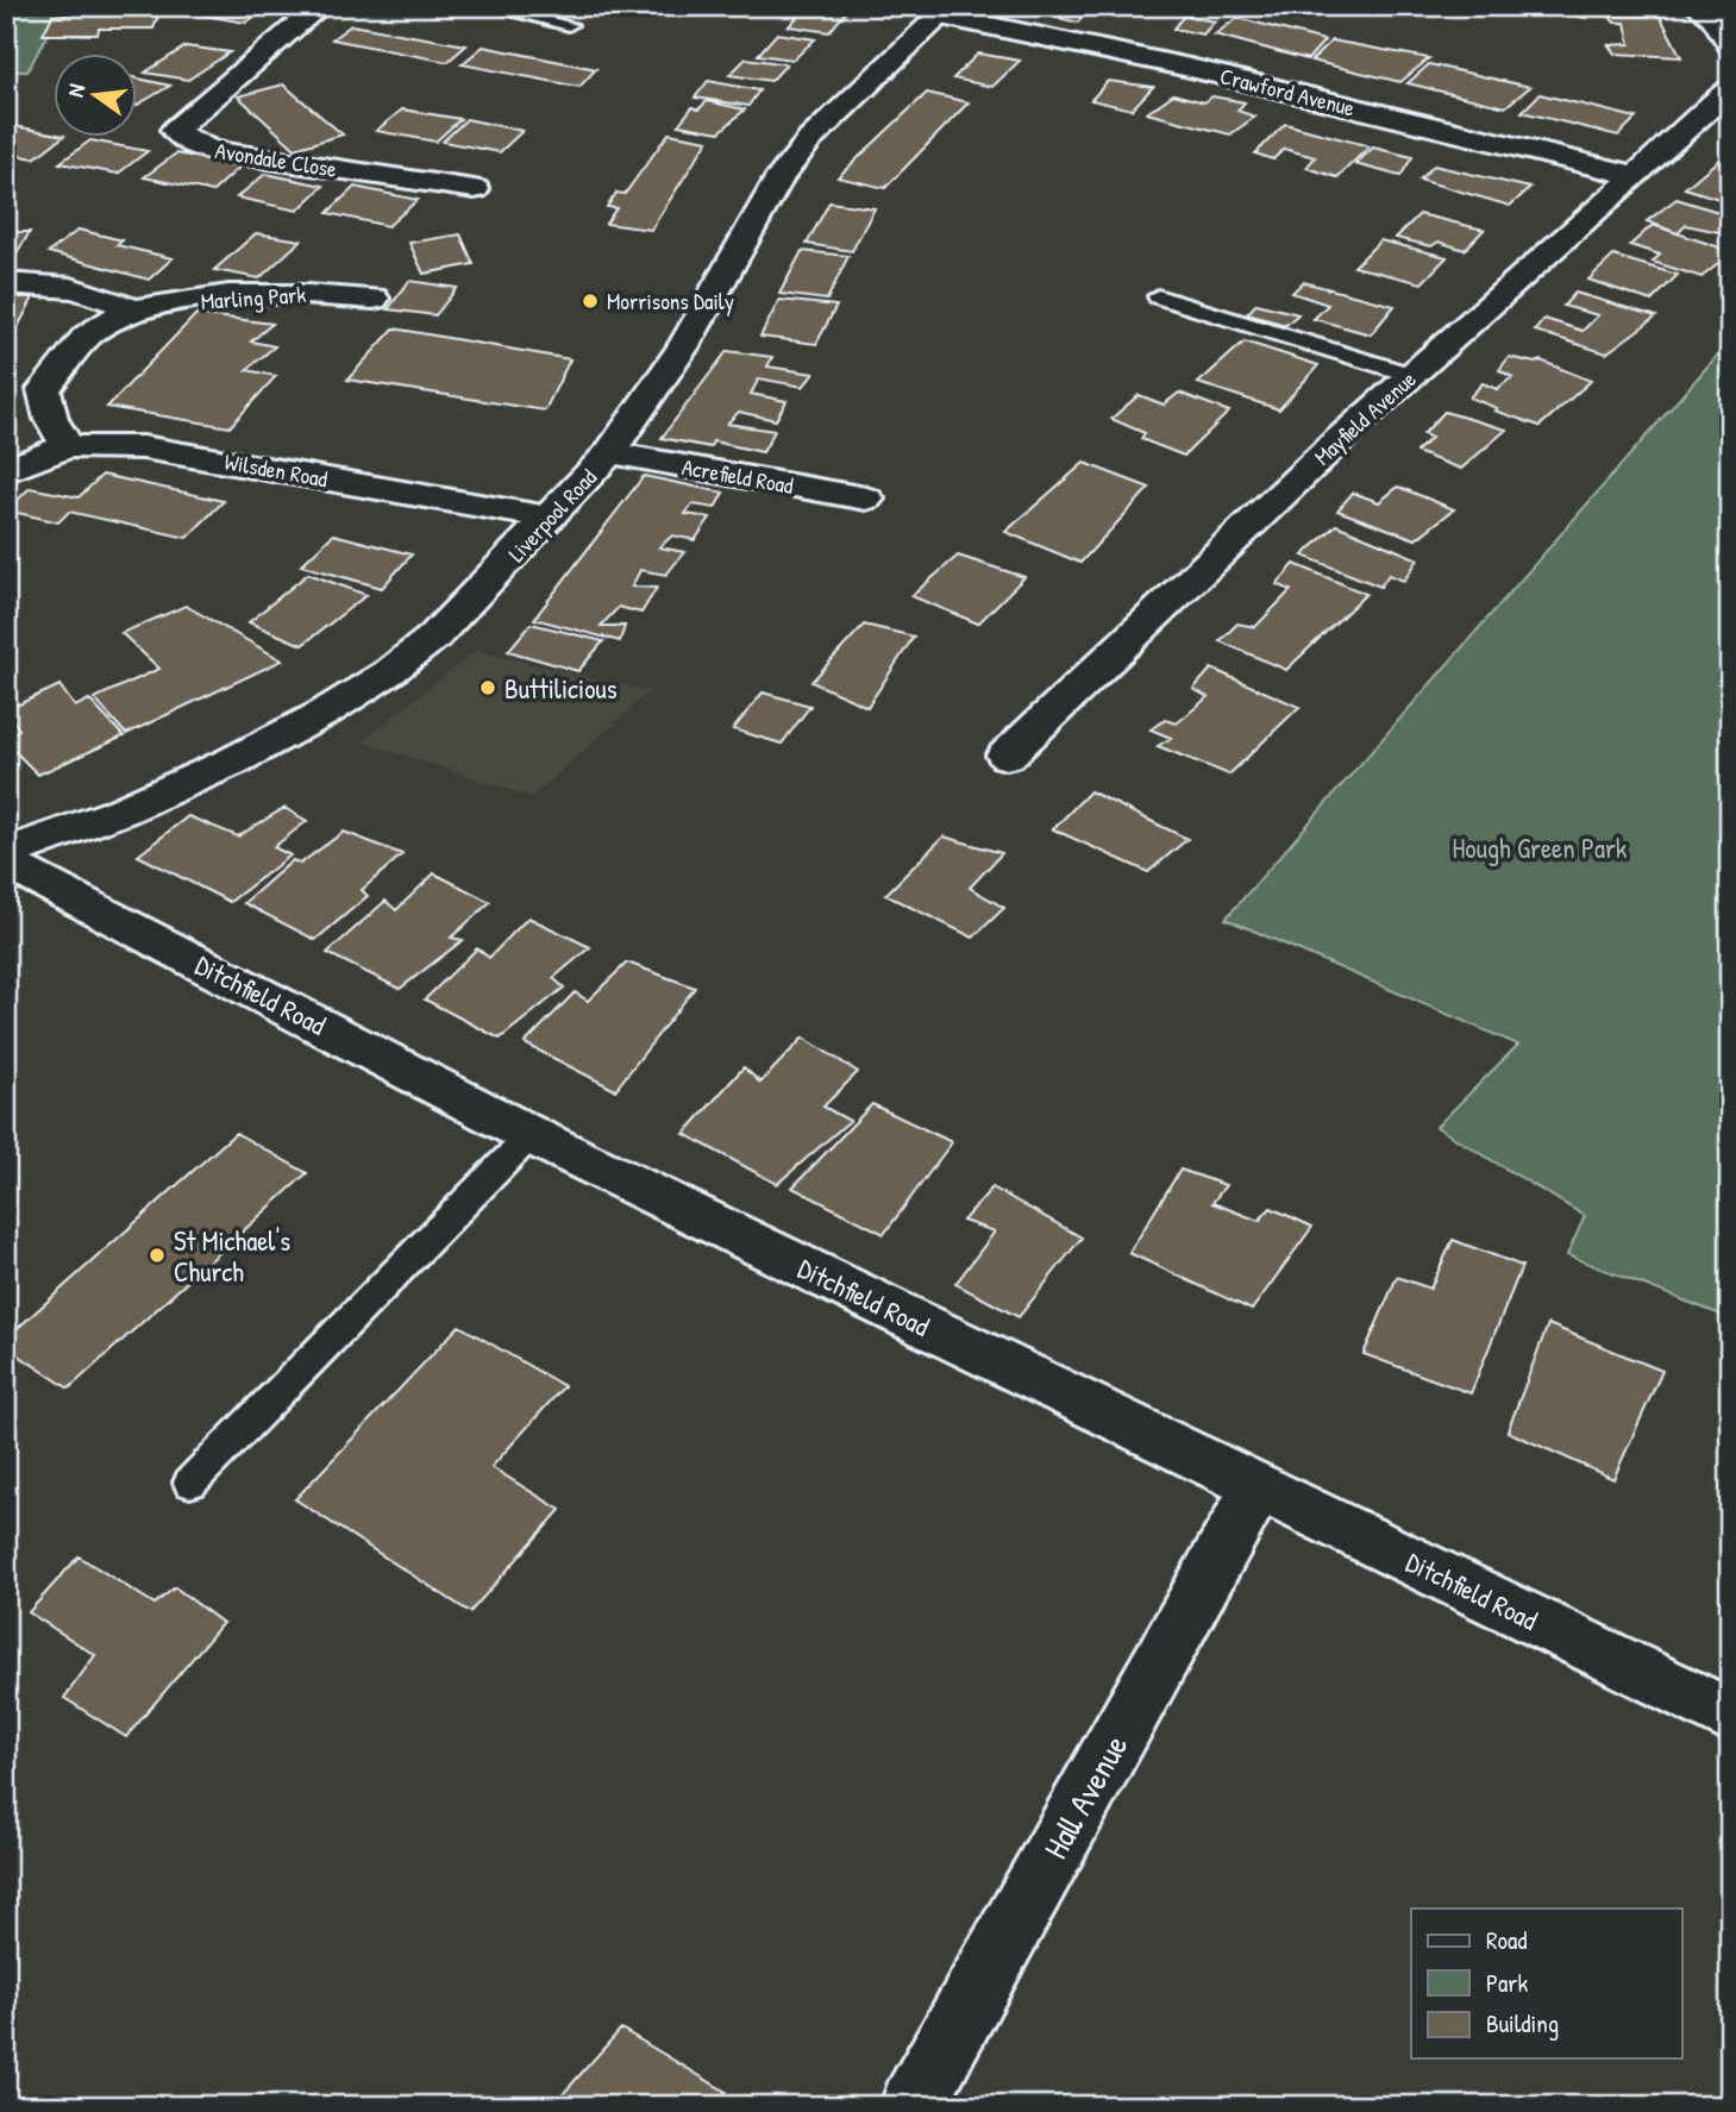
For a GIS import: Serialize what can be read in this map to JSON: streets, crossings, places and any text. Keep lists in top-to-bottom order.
{
  "streets": {
    "street": [
      "Crawford Avenue",
      "Avondale Close",
      "Marling Park",
      "Mayfield Avenue",
      "Wilsden Road",
      "Acrefield Road",
      "Liverpool Road",
      "Ditchfield Road",
      "Hall Avenue"
    ]
  },
  "crossings": [
    ["Crawford Avenue", "Mayfield Avenue"],
    ["Crawford Avenue", "Liverpool Road"],
    ["Wilsden Road", "Liverpool Road"],
    ["Acrefield Road", "Liverpool Road"],
    ["Ditchfield Road", "Hall Avenue"]
  ],
  "parks": ["Hough Green Park"],
  "places": ["Morrisons Daily", "Buttilicious", "St Michael's Church"],
  "legend": ["Road", "Park", "Building"],
  "north": "left"
}
